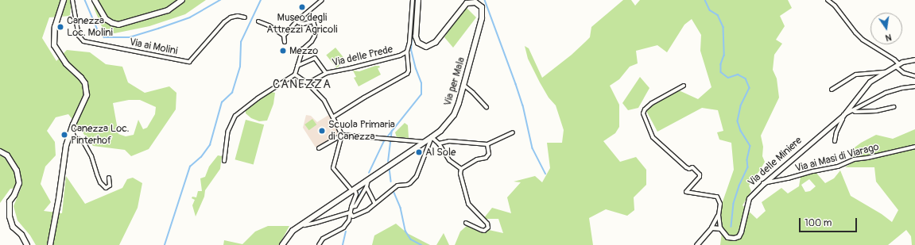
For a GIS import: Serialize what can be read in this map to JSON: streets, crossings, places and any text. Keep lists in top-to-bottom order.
{
  "streets": {
    "main road": ["Via per Mala"],
    "street": [
      "Via ai Molini",
      "Via delle Prede",
      "Via ai Masi di Viarago",
      "Via delle Miniere"
    ]
  },
  "crossings": [
    ["Via ai Masi di Viarago", "Via delle Miniere"]
  ],
  "districts": ["CANEZZA"],
  "places": [
    "Museo degli Attrezzi Agricoli",
    "Canezza Loc. Molini",
    "Mezzo",
    "Scuola Primaria di Canezza",
    "Canezza Loc. Pinterhof",
    "Al Sole"
  ],
  "scale_bar": "100 m",
  "north": "bottom"
}
